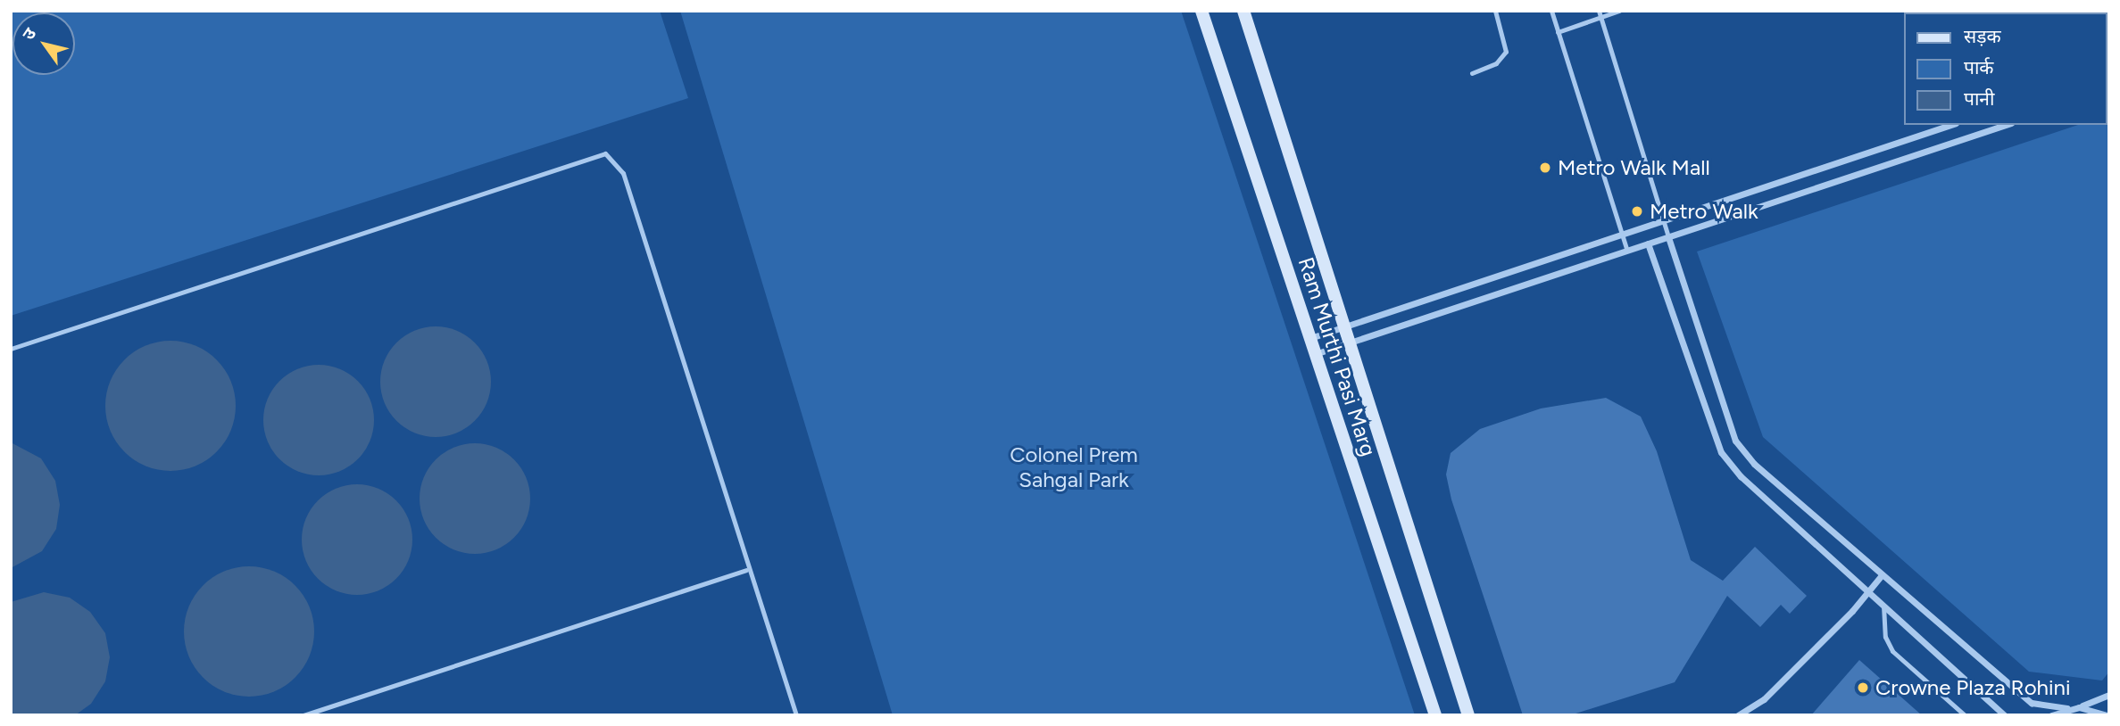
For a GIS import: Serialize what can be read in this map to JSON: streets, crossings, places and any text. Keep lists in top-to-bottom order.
{
  "streets": {
    "street": ["Ram Murthi Pasi Marg"]
  },
  "parks": ["Colonel Prem Sahgal Park"],
  "places": ["Metro Walk Mall", "Metro Walk", "Crowne Plaza Rohini"],
  "legend": ["सड़क", "पार्क", "पानी"],
  "north": "top left"
}
